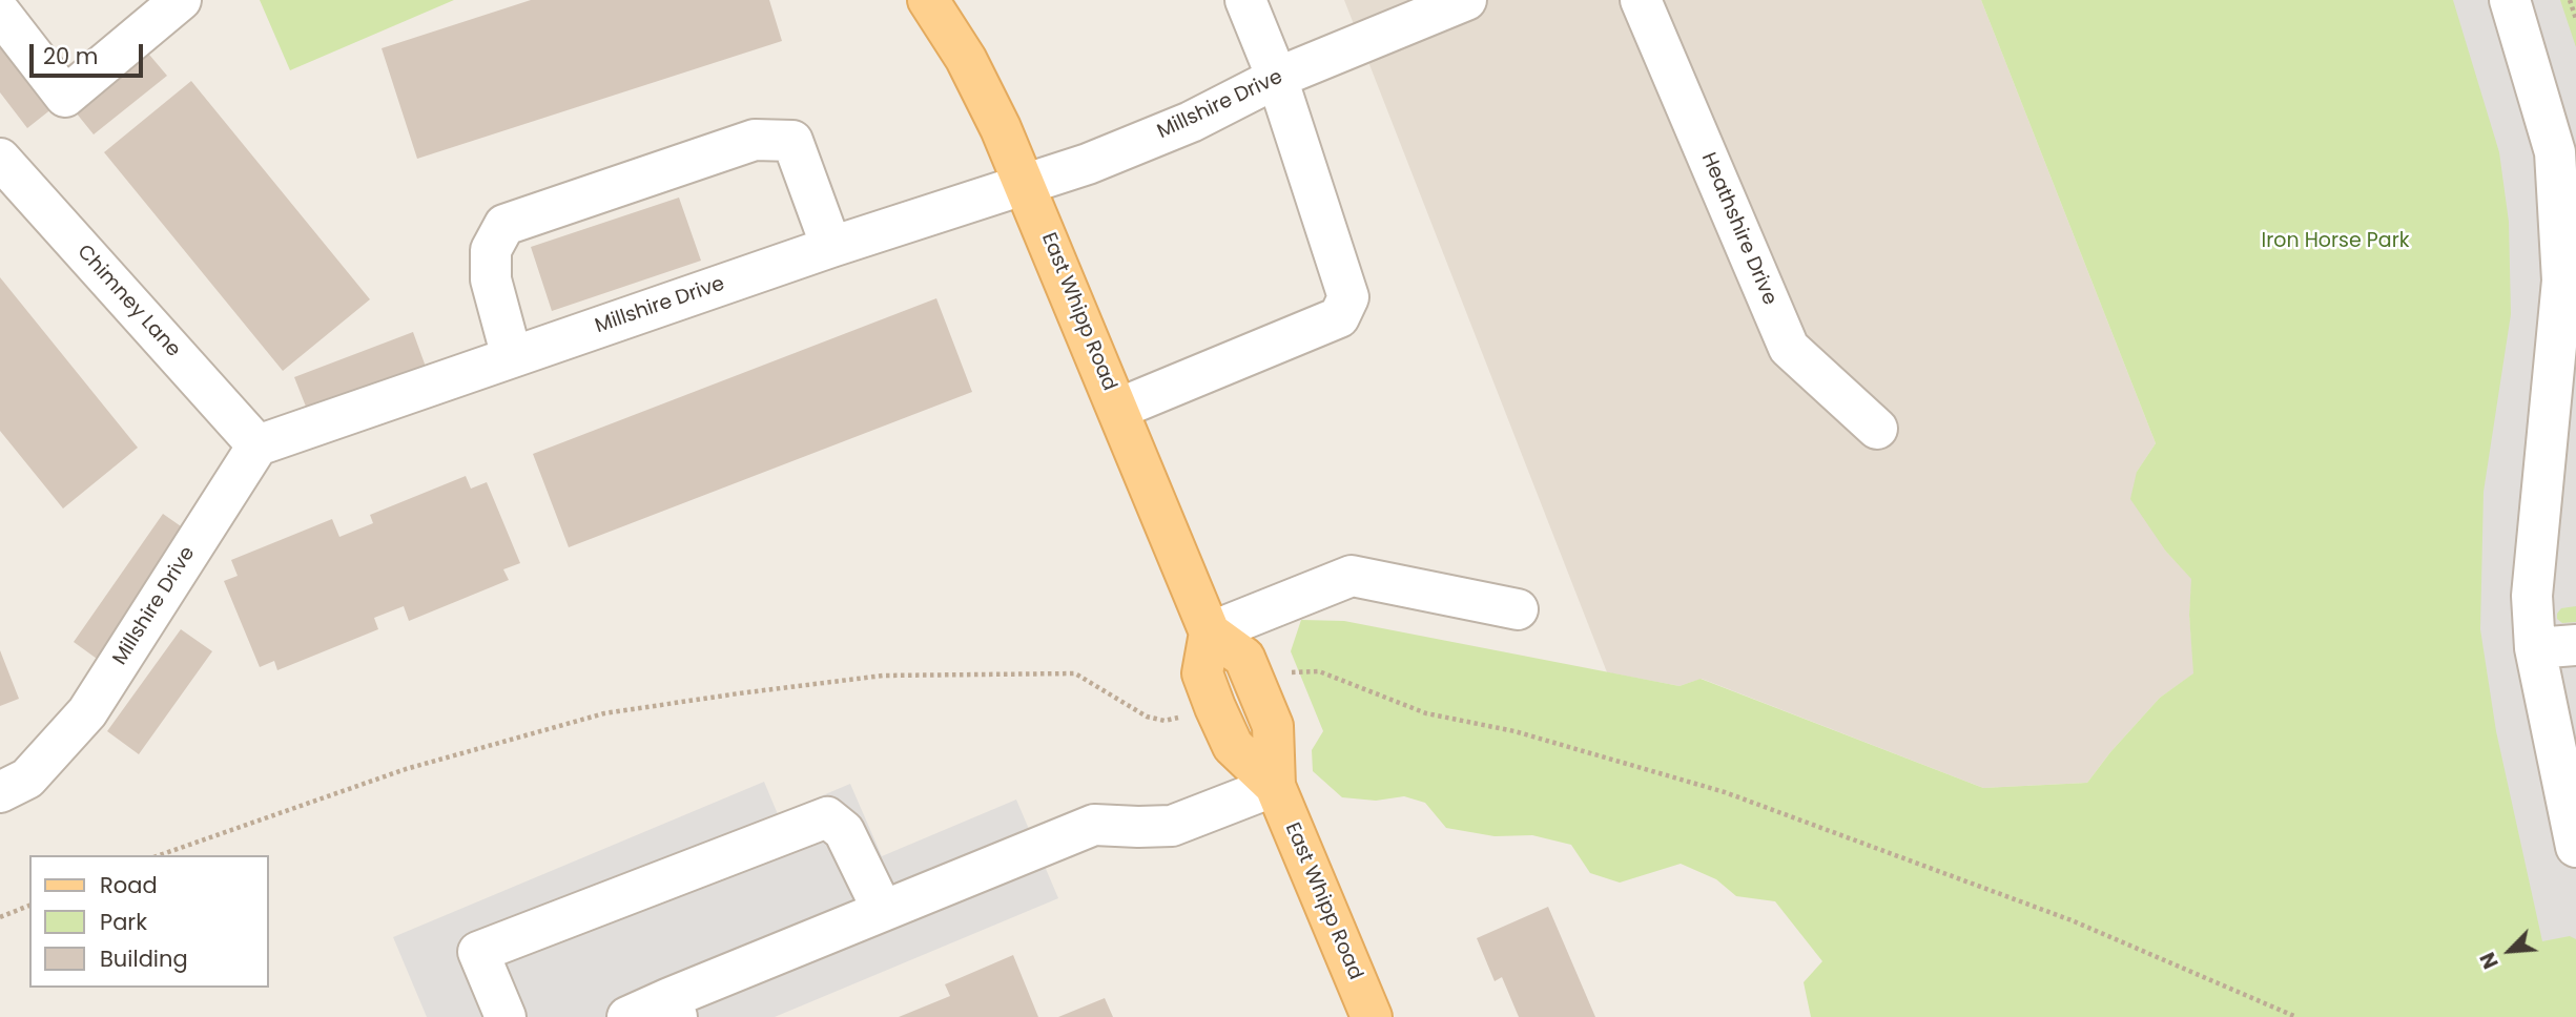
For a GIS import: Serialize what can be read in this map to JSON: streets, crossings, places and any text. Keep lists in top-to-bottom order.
{
  "streets": {
    "main road": ["East Whipp Road"],
    "street": ["Millshire Drive", "Heathshire Drive", "Chimney Lane"]
  },
  "crossings": [
    ["Millshire Drive", "Chimney Lane"],
    ["Millshire Drive", "East Whipp Road"]
  ],
  "parks": ["Iron Horse Park"],
  "legend": ["Road", "Park", "Building"],
  "scale_bar": "20 m",
  "north": "bottom left"
}
